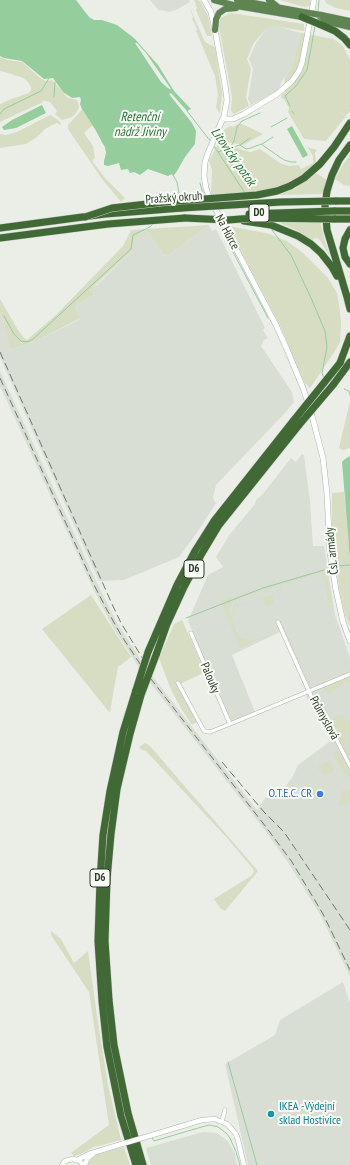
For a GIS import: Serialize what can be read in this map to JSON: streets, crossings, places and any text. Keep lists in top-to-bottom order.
{
  "streets": {
    "highway": ["Pražský okruh", "D0", "D6"],
    "main road": ["Na Hůrce", "Čsl. armády"],
    "street": ["Palouky", "Průmyslová"]
  },
  "crossings": [
    ["Na Hůrce", "Čsl. armády"]
  ],
  "water": ["Retenční nádrž Jiviny", "Litovický potok"],
  "places": ["O.T.E.C. CR", "IKEA -Výdejní sklad Hostivice"]
}
